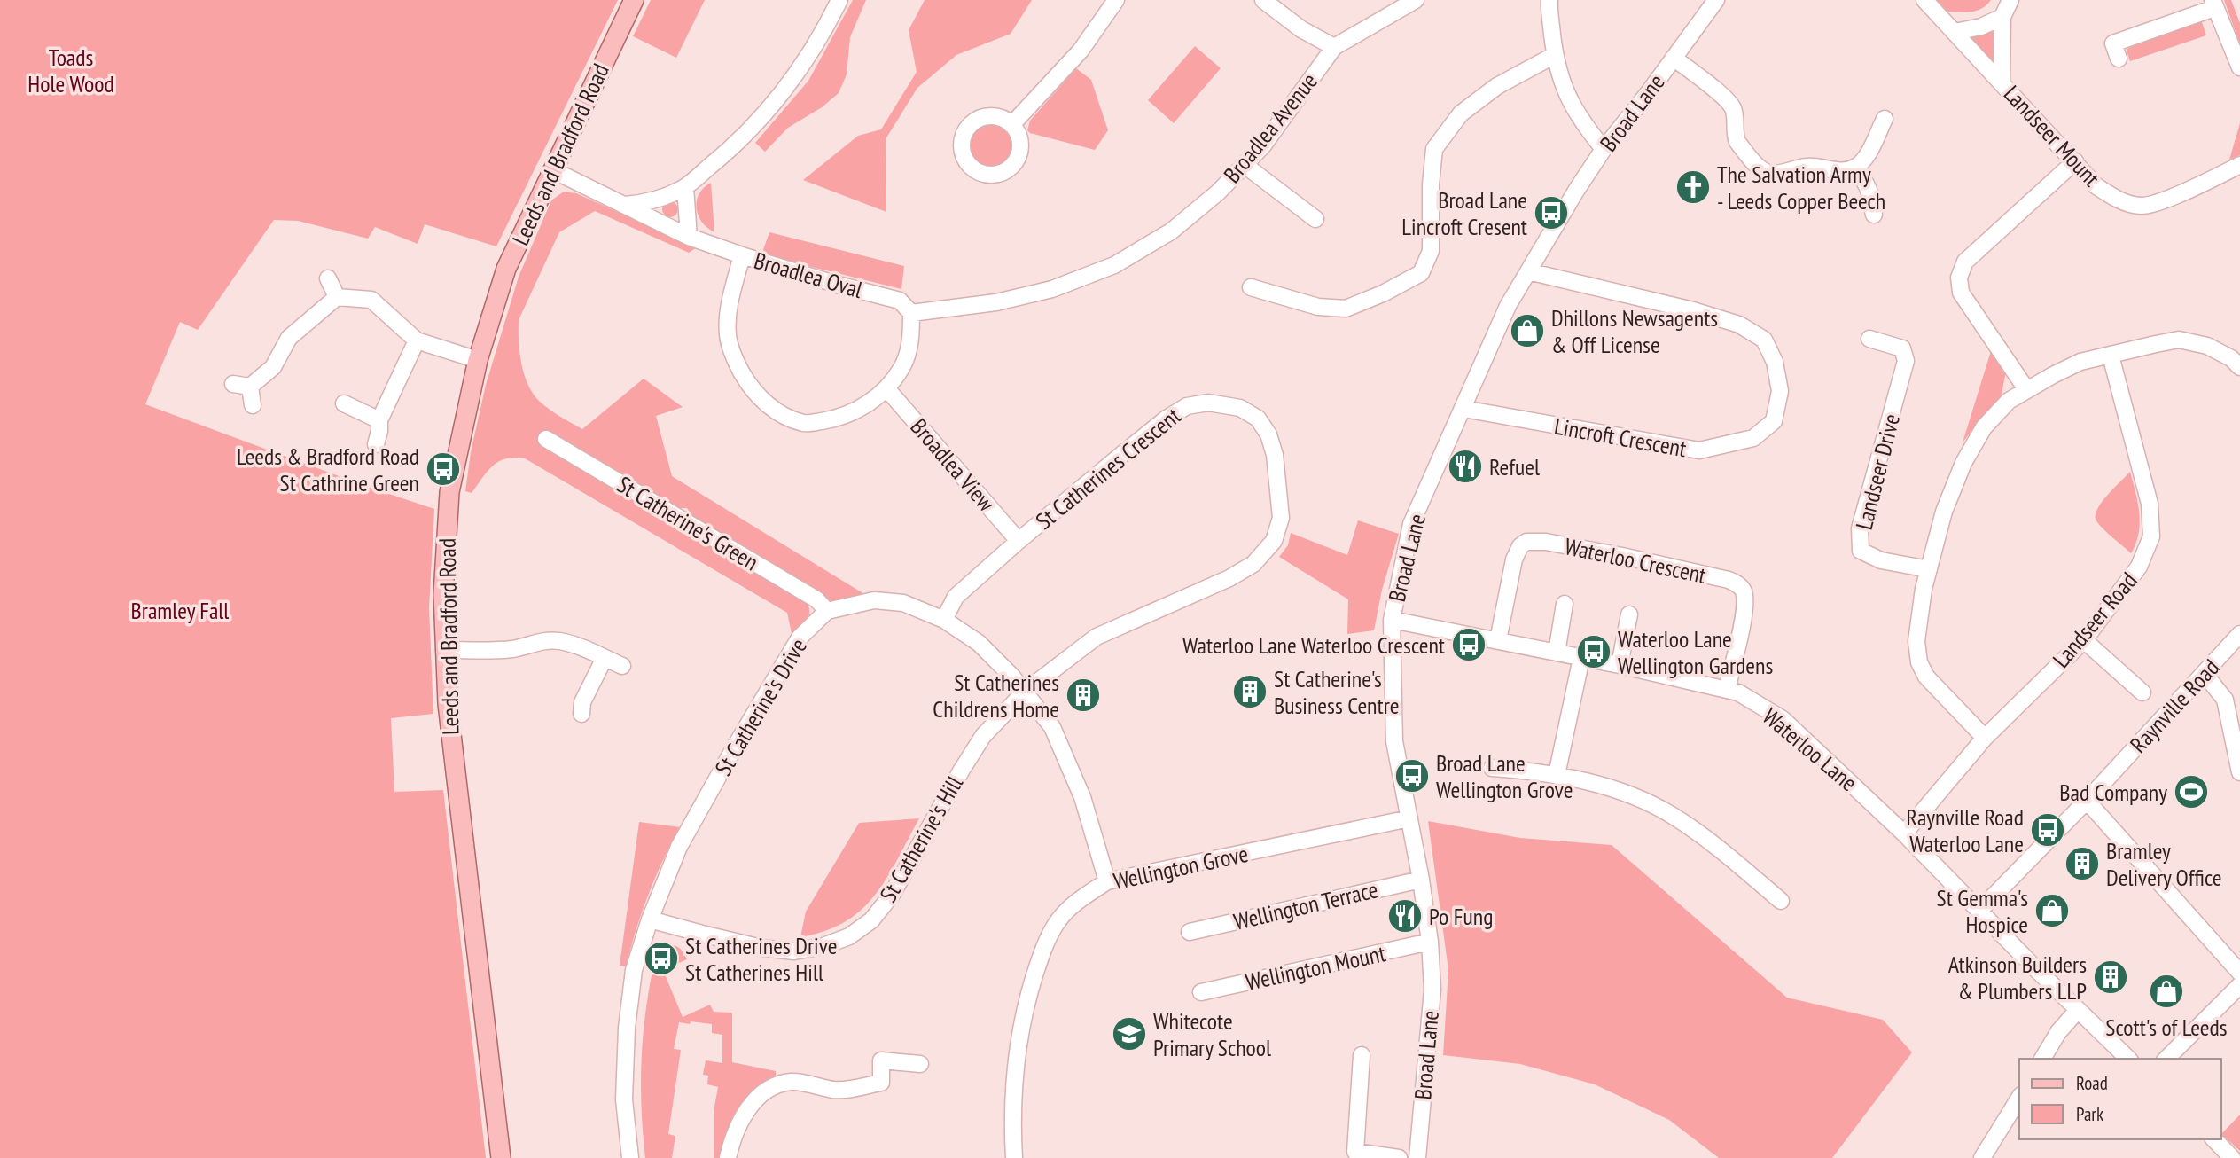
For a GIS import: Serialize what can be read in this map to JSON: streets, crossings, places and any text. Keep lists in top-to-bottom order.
{
  "streets": {
    "main road": ["Leeds and Bradford Road"],
    "street": [
      "Broad Lane",
      "Broadlea Avenue",
      "Landseer Mount",
      "Broadlea Oval",
      "Lincroft Crescent",
      "Broadlea View",
      "St Catherines Crescent",
      "Landseer Drive",
      "St Catherine's Green",
      "Waterloo Crescent",
      "Landseer Road",
      "Raynville Road",
      "St Catherine's Drive",
      "Waterloo Lane",
      "St Catherine's Hill",
      "Wellington Grove",
      "Wellington Terrace",
      "Wellington Mount"
    ]
  },
  "crossings": [
    ["Broad Lane", "Lincroft Crescent"],
    ["Broad Lane", "Waterloo Lane"],
    ["Broad Lane", "Wellington Grove"],
    ["Broad Lane", "Wellington Terrace"],
    ["Broad Lane", "Wellington Mount"],
    ["Broadlea Avenue", "Broadlea Oval"],
    ["Broadlea Avenue", "Broadlea View"],
    ["Broadlea Oval", "Broadlea View"],
    ["Broadlea View", "St Catherines Crescent"],
    ["St Catherines Crescent", "St Catherine's Hill"],
    ["St Catherine's Green", "St Catherine's Drive"],
    ["Waterloo Crescent", "Waterloo Lane"],
    ["Landseer Road", "Waterloo Lane"],
    ["Raynville Road", "Waterloo Lane"],
    ["St Catherine's Drive", "St Catherine's Hill"]
  ],
  "parks": ["Toads Hole Wood", "Bramley Fall"],
  "places": {
    "church": ["The Salvation Army - Leeds Copper Beech"],
    "bus stop": [
      "Broad Lane Lincroft Cresent",
      "Leeds & Bradford Road St Cathrine Green",
      "Waterloo Lane Waterloo Crescent",
      "Waterloo Lane Wellington Gardens",
      "Broad Lane Wellington Grove",
      "Raynville Road Waterloo Lane",
      "St Catherines Drive St Catherines Hill"
    ],
    "shop": ["Dhillons Newsagents & Off License", "St Gemma's Hospice", "Scott's of Leeds"],
    "restaurant": ["Refuel", "Po Fung"],
    "building": [
      "St Catherine's Business Centre",
      "St Catherines Childrens Home",
      "Bramley Delivery Office",
      "Atkinson Builders & Plumbers LLP"
    ],
    "sports": ["Bad Company"],
    "school or university": ["Whitecote Primary School"]
  },
  "legend": ["Road", "Park"]
}
